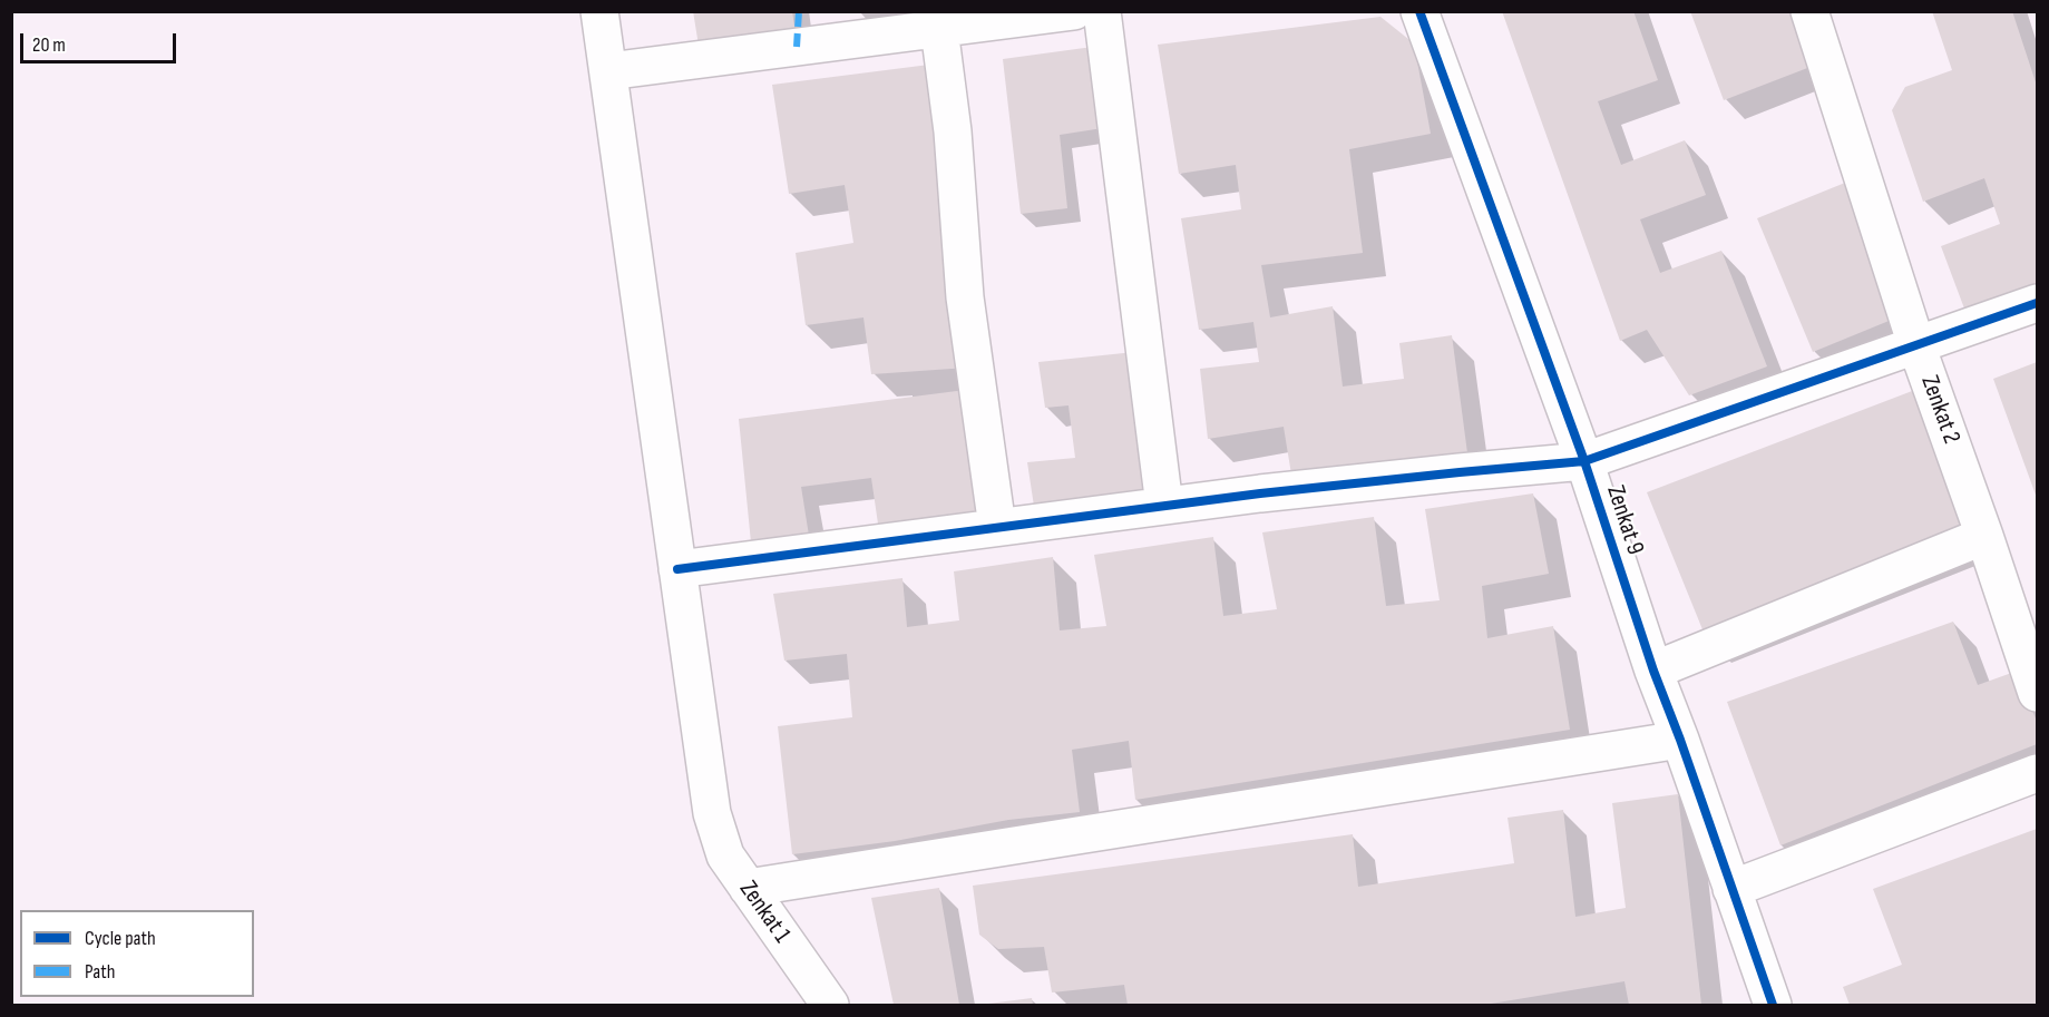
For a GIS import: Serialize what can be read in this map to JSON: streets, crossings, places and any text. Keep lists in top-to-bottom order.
{
  "streets": {
    "street": ["Zenkat 2", "Zenkat 9", "Zenkat 1"]
  },
  "legend": ["Cycle path", "Path"],
  "scale_bar": "20 m"
}
